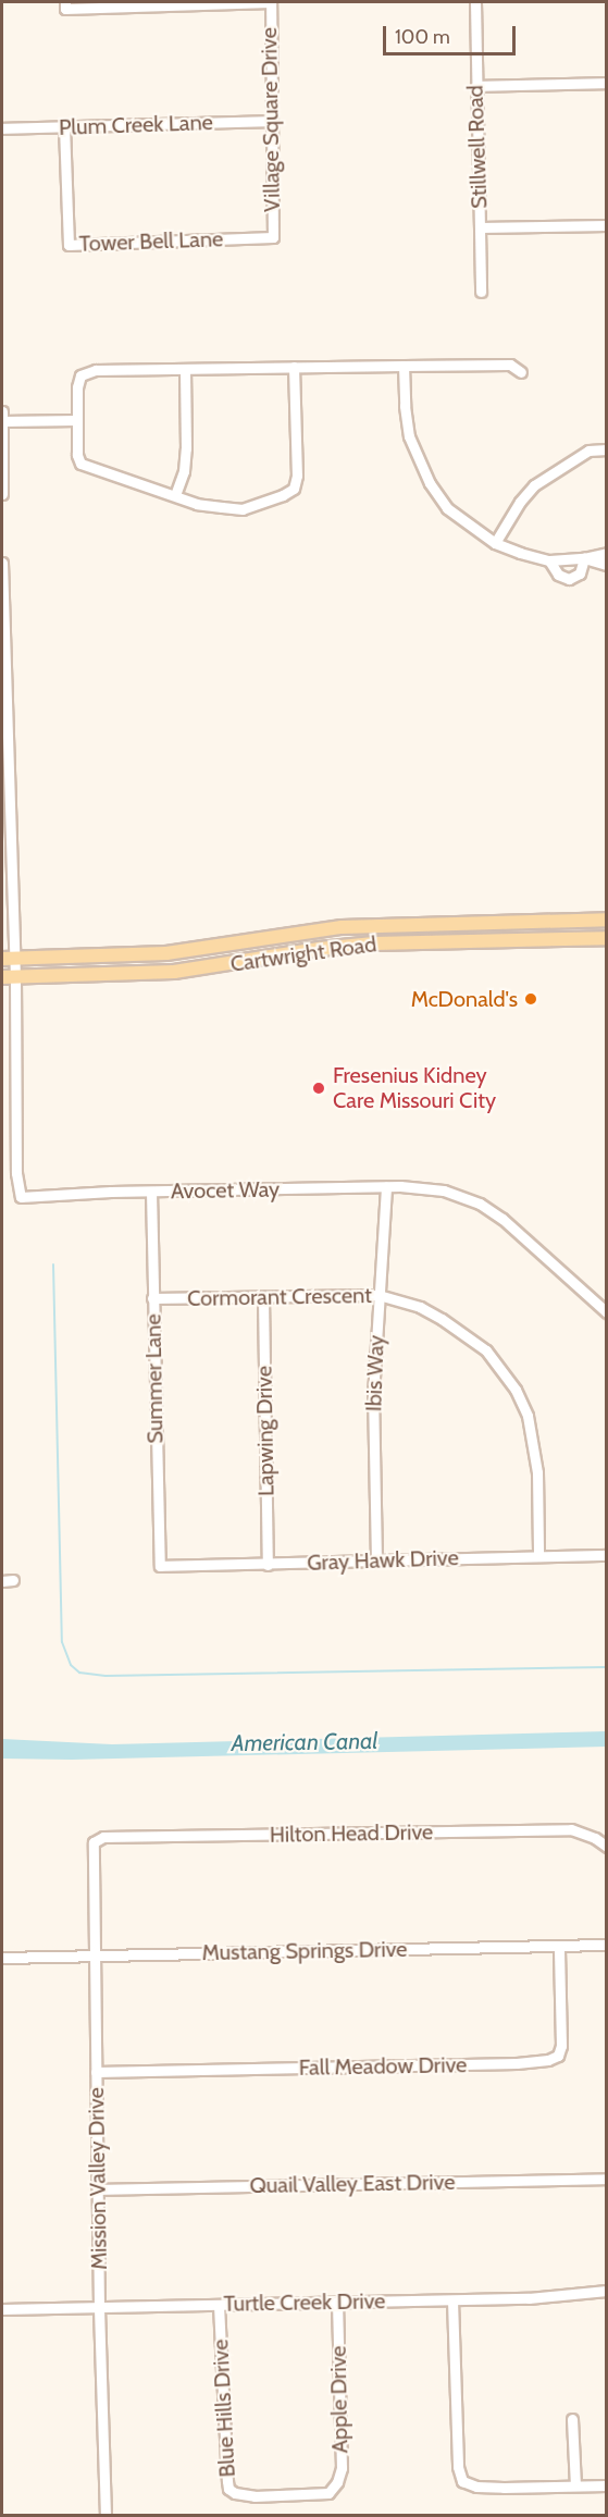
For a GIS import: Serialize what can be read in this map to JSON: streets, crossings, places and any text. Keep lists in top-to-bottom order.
{
  "streets": {
    "main road": ["Cartwright Road"],
    "street": [
      "Village Square Drive",
      "Plum Creek Lane",
      "Stillwell Road",
      "Tower Bell Lane",
      "Avocet Way",
      "Cormorant Crescent",
      "Ibis Way",
      "Summer Lane",
      "Lapwing Drive",
      "Gray Hawk Drive",
      "Hilton Head Drive",
      "Mustang Springs Drive",
      "Fall Meadow Drive",
      "Mission Valley Drive",
      "Quail Valley East Drive",
      "Turtle Creek Drive",
      "Apple Drive",
      "Blue Hills Drive"
    ]
  },
  "crossings": [
    ["Village Square Drive", "Plum Creek Lane"],
    ["Village Square Drive", "Tower Bell Lane"],
    ["Plum Creek Lane", "Tower Bell Lane"],
    ["Cartwright Road", "Avocet Way"],
    ["Avocet Way", "Ibis Way"],
    ["Avocet Way", "Summer Lane"],
    ["Cormorant Crescent", "Ibis Way"],
    ["Cormorant Crescent", "Summer Lane"],
    ["Cormorant Crescent", "Lapwing Drive"],
    ["Cormorant Crescent", "Gray Hawk Drive"],
    ["Ibis Way", "Gray Hawk Drive"],
    ["Summer Lane", "Gray Hawk Drive"],
    ["Lapwing Drive", "Gray Hawk Drive"],
    ["Hilton Head Drive", "Mission Valley Drive"],
    ["Mustang Springs Drive", "Fall Meadow Drive"],
    ["Mustang Springs Drive", "Mission Valley Drive"],
    ["Fall Meadow Drive", "Mission Valley Drive"],
    ["Mission Valley Drive", "Quail Valley East Drive"],
    ["Mission Valley Drive", "Turtle Creek Drive"],
    ["Turtle Creek Drive", "Apple Drive"],
    ["Turtle Creek Drive", "Blue Hills Drive"],
    ["Apple Drive", "Blue Hills Drive"]
  ],
  "water": ["American Canal"],
  "places": ["McDonald's", "Fresenius Kidney Care Missouri City"],
  "scale_bar": "100 m"
}
